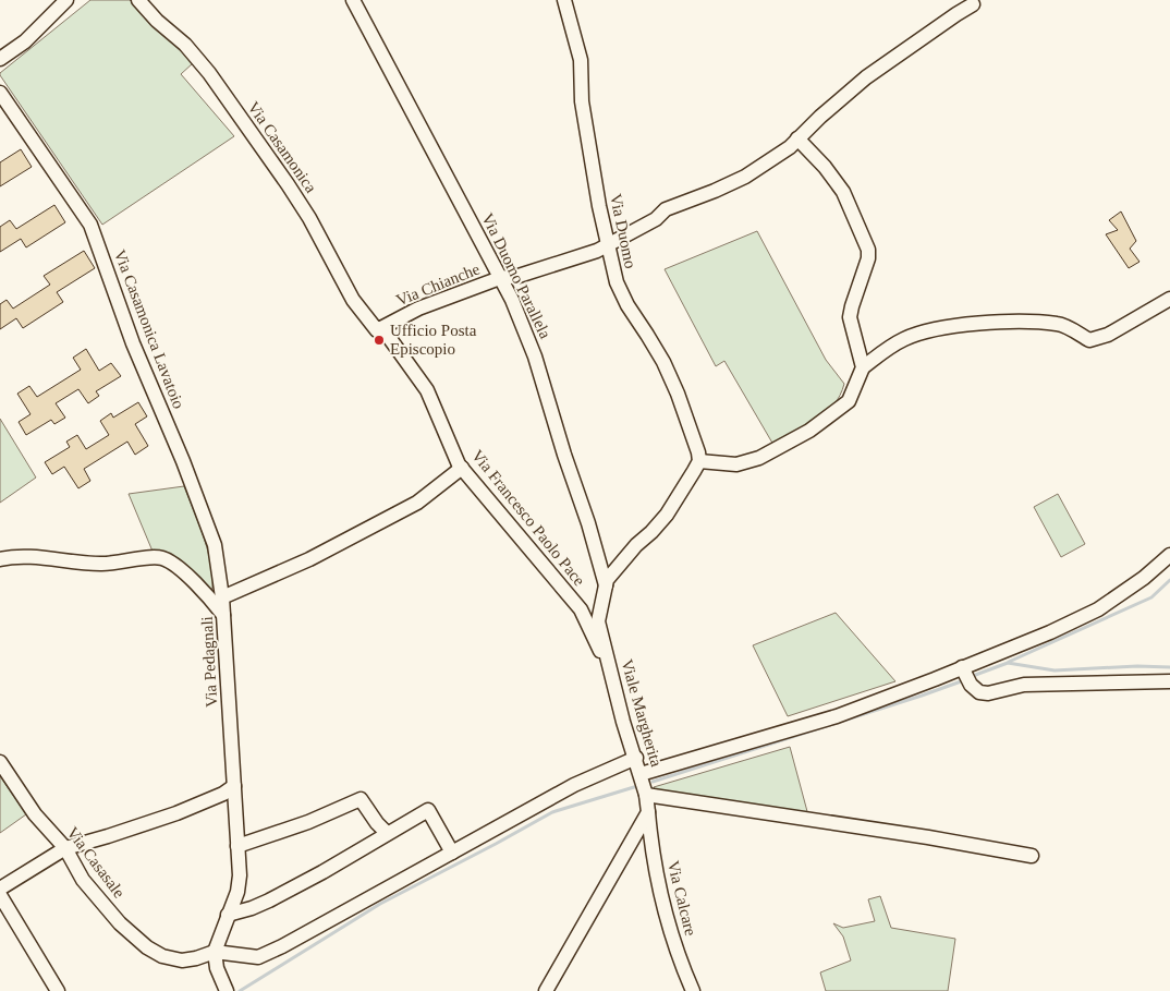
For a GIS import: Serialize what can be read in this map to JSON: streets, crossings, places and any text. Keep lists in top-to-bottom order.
{
  "streets": {
    "street": [
      "Via Casamonica",
      "Via Duomo",
      "Via Duomo Parallela",
      "Via Chianche",
      "Via Casamonica Lavatoio",
      "Via Francesco Paolo Pace",
      "Via Pedagnali",
      "Viale Margherita",
      "Via Casasale",
      "Via Calcare"
    ]
  },
  "crossings": [
    ["Via Casamonica", "Via Chianche"],
    ["Via Casamonica", "Via Francesco Paolo Pace"],
    ["Via Duomo", "Via Chianche"],
    ["Via Duomo", "Viale Margherita"],
    ["Via Duomo Parallela", "Via Chianche"],
    ["Via Duomo Parallela", "Viale Margherita"],
    ["Via Chianche", "Via Francesco Paolo Pace"],
    ["Via Casamonica Lavatoio", "Via Pedagnali"],
    ["Via Francesco Paolo Pace", "Via Pedagnali"],
    ["Via Francesco Paolo Pace", "Viale Margherita"],
    ["Via Pedagnali", "Via Casasale"],
    ["Viale Margherita", "Via Calcare"]
  ],
  "places": ["Ufficio Posta Episcopio"]
}
